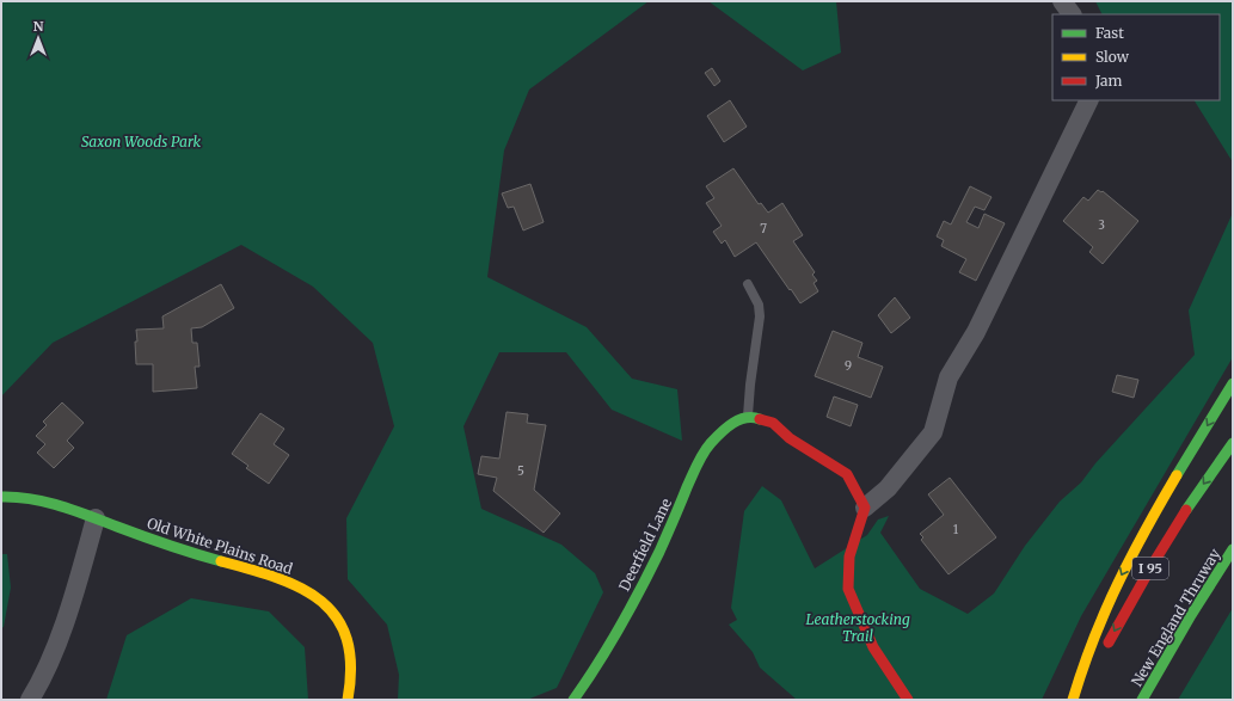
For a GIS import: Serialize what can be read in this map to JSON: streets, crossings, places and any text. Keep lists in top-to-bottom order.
{
  "streets": {
    "main road": [
      "Deerfield Lane",
      "Old White Plains Road",
      "I 95",
      "New England Thruway"
    ]
  },
  "parks": ["Saxon Woods Park", "Leatherstocking Trail"],
  "house_numbers": [
    "3",
    "7",
    "9",
    "5",
    "1"
  ],
  "legend": ["Fast", "Slow", "Jam"],
  "north": "top"
}
